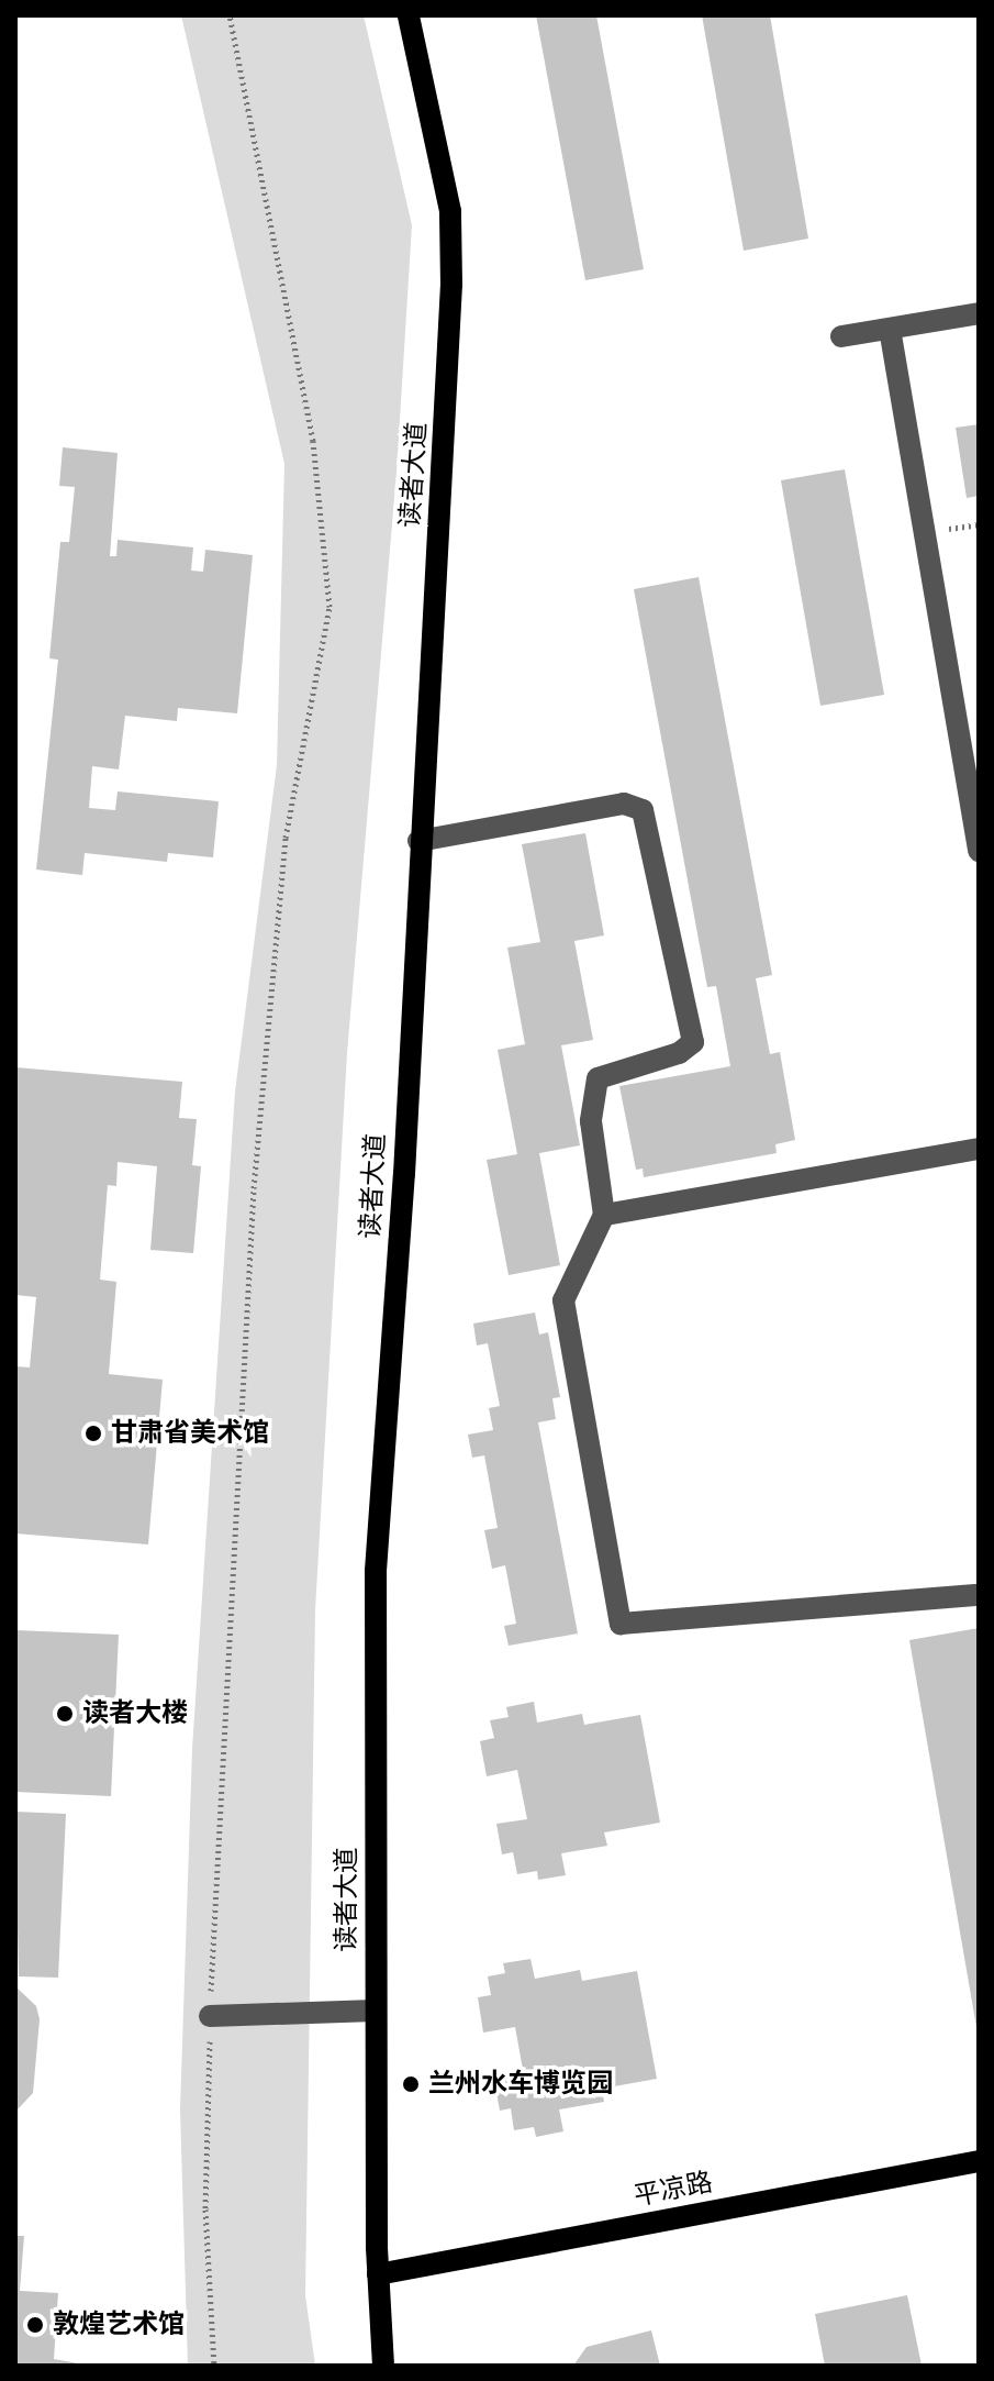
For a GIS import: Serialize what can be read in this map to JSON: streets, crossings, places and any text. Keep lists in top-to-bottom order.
{
  "streets": {
    "main road": ["读者大道", "平凉路"]
  },
  "crossings": [
    ["读者大道", "平凉路"]
  ],
  "places": [
    "甘肃省美术馆",
    "读者大楼",
    "兰州水车博览园",
    "敦煌艺术馆"
  ]
}
